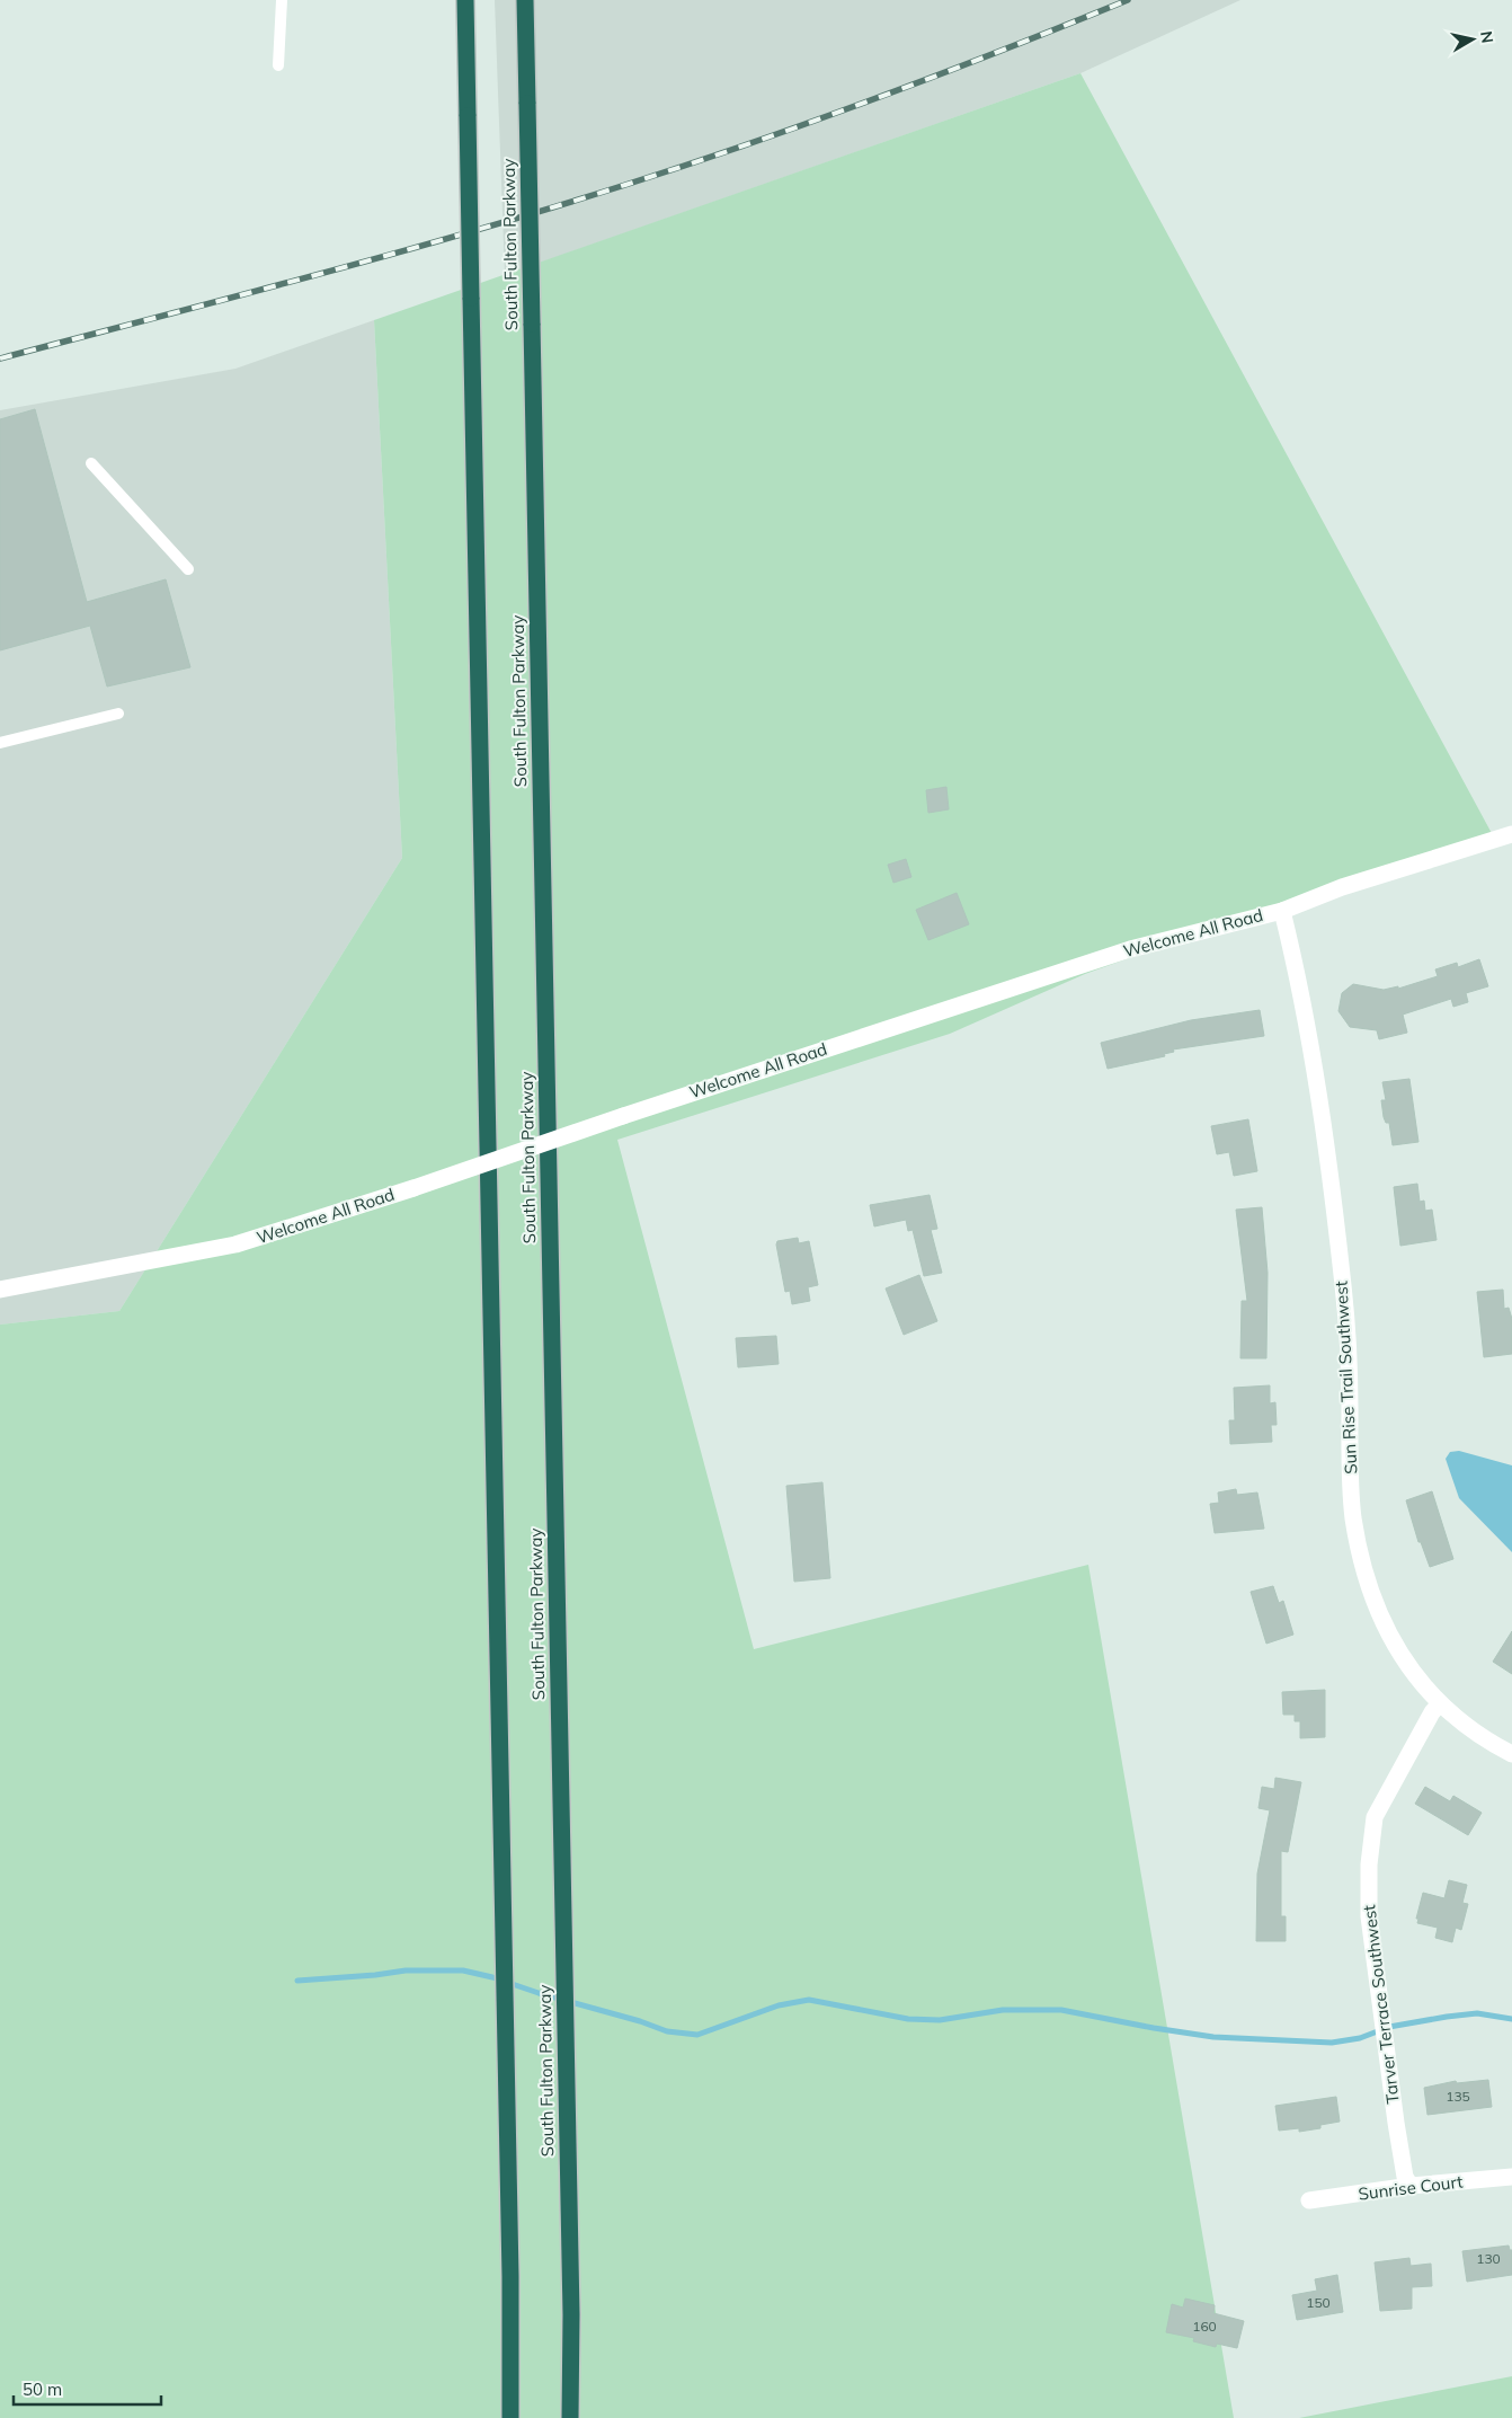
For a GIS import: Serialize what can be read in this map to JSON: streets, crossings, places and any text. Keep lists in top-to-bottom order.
{
  "streets": {
    "highway": ["South Fulton Parkway"],
    "street": [
      "Welcome All Road",
      "Sun Rise Trail Southwest",
      "Tarver Terrace Southwest",
      "Sunrise Court"
    ]
  },
  "crossings": [
    ["Welcome All Road", "Sun Rise Trail Southwest"],
    ["Sun Rise Trail Southwest", "Tarver Terrace Southwest"],
    ["Tarver Terrace Southwest", "Sunrise Court"]
  ],
  "house_numbers": [
    "135",
    "130",
    "150",
    "160"
  ],
  "scale_bar": "50 m",
  "north": "right"
}
